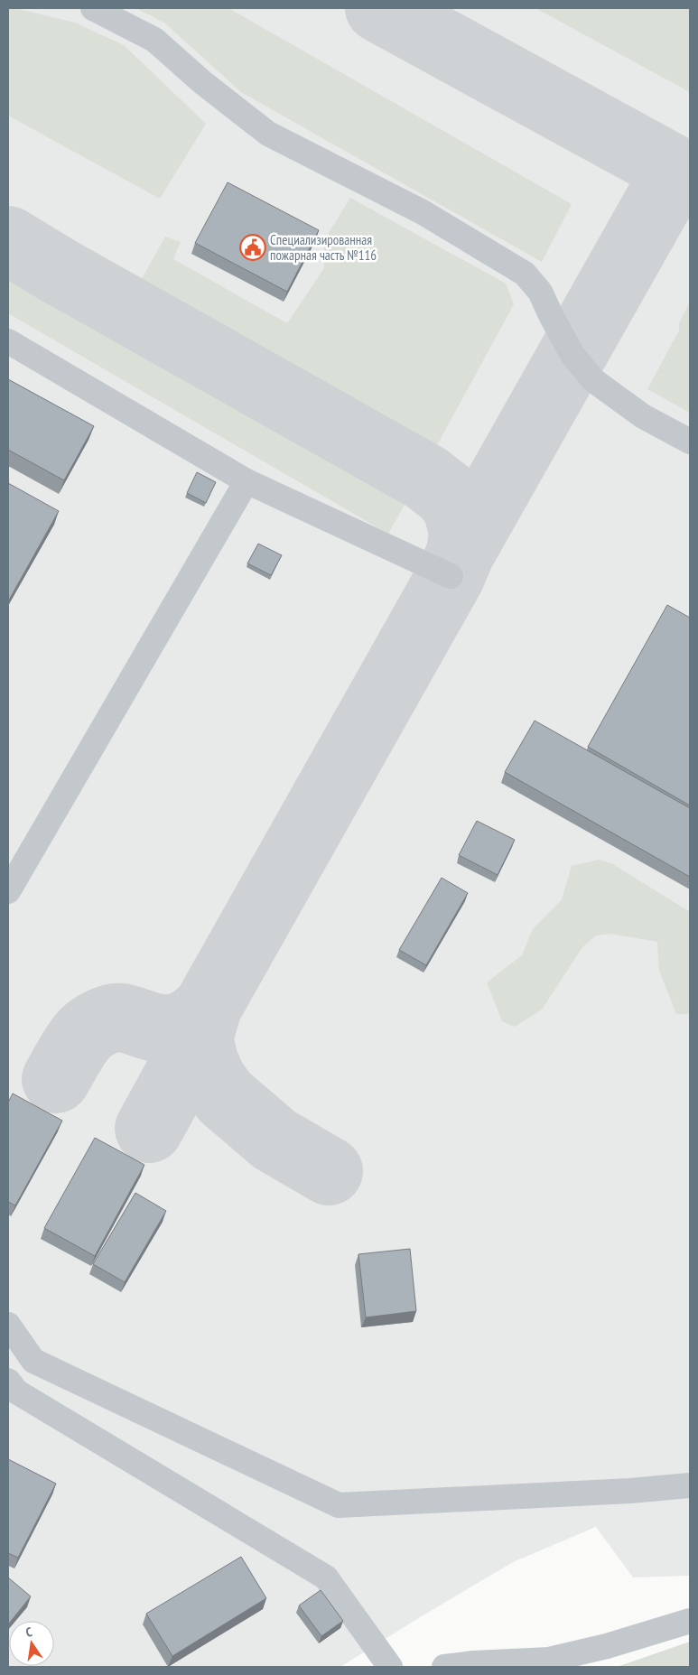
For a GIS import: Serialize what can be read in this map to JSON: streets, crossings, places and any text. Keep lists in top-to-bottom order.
{
  "places": {
    "public building": ["Специализированная пожарная часть №116"]
  },
  "north": "top"
}
